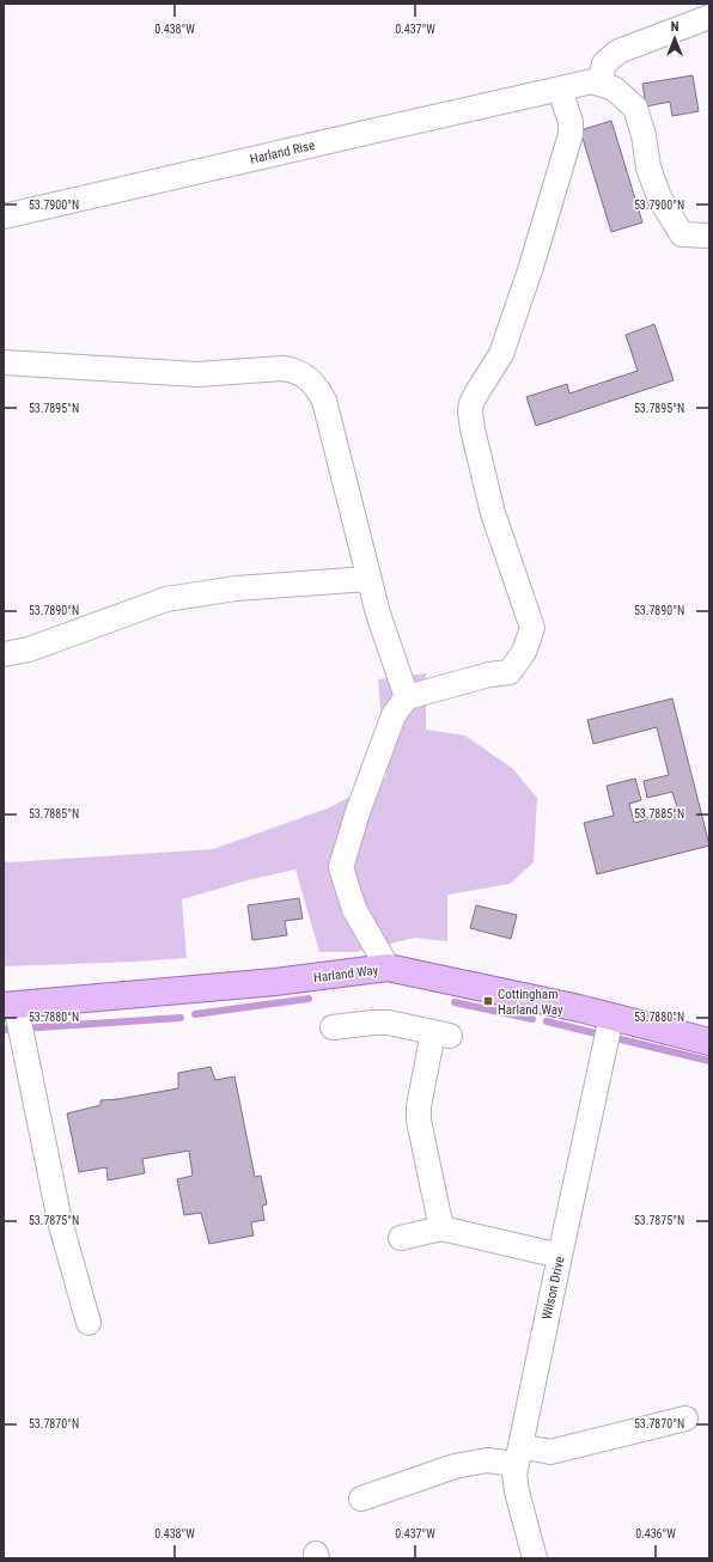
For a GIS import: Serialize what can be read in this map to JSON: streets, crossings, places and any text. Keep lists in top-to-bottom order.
{
  "streets": {
    "main road": ["Harland Way"],
    "street": ["Harland Rise", "Wilson Drive"]
  },
  "crossings": [
    ["Harland Way", "Wilson Drive"]
  ],
  "places": {
    "transit": ["Cottingham Harland Way"]
  },
  "north": "top",
  "coordinates": [
    "0.438°W",
    "0.437°W",
    "53.7900°N",
    "53.7895°N",
    "53.7890°N",
    "53.7885°N",
    "53.7880°N",
    "53.7875°N",
    "53.7870°N",
    "0.436°W"
  ]
}
